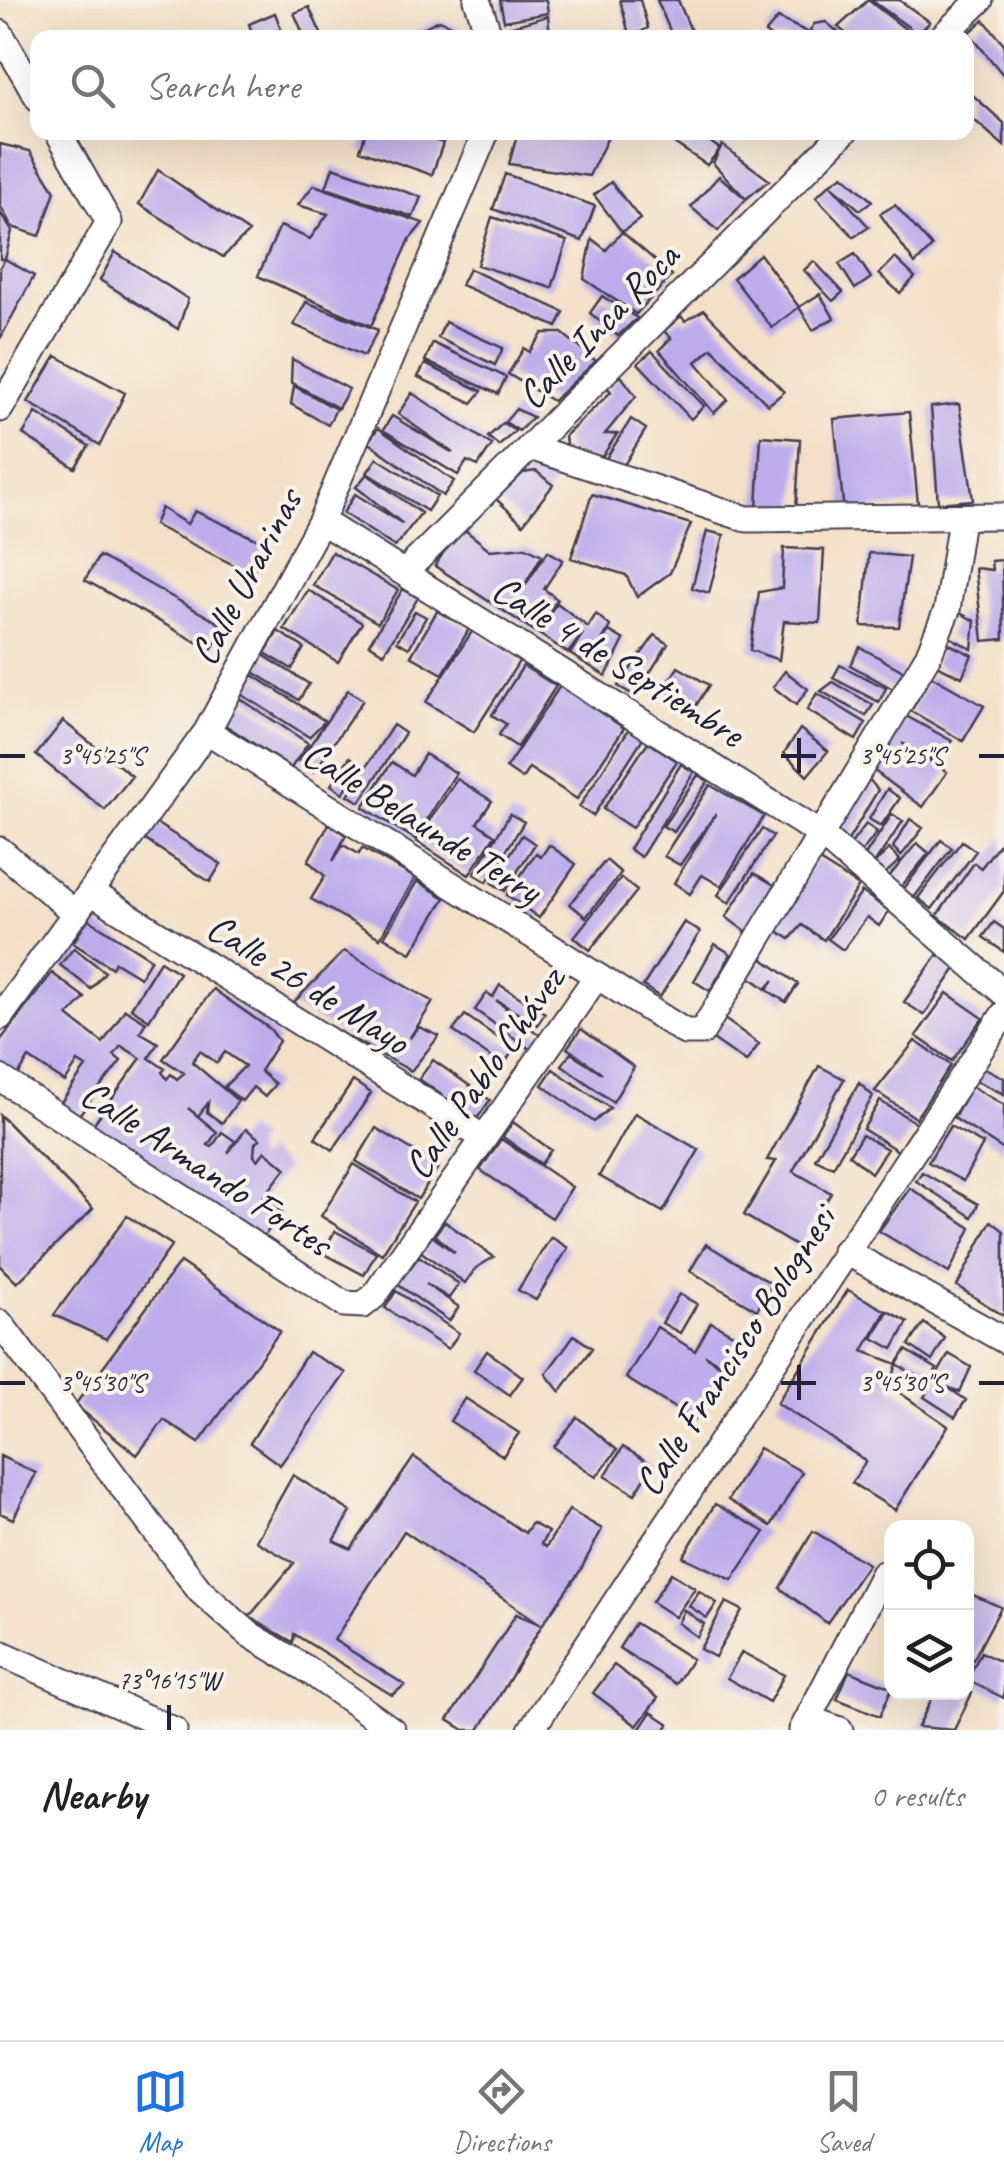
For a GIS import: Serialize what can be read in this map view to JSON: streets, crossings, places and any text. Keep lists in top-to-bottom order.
{
  "streets": {
    "street": [
      "Calle Inca Roca",
      "Calle Urarinas",
      "Calle 4 de Septiembre",
      "Calle Belaunde Terry",
      "Calle 26 de Mayo",
      "Calle Pablo Chávez",
      "Calle Armando Fortes",
      "Calle Francisco Bolognesi"
    ]
  },
  "crossings": [
    ["Calle Inca Roca", "Calle 4 de Septiembre"],
    ["Calle Urarinas", "Calle 4 de Septiembre"],
    ["Calle Urarinas", "Calle Belaunde Terry"],
    ["Calle Urarinas", "Calle 26 de Mayo"],
    ["Calle 4 de Septiembre", "Calle Pablo Chávez"],
    ["Calle Belaunde Terry", "Calle Pablo Chávez"],
    ["Calle 26 de Mayo", "Calle Pablo Chávez"],
    ["Calle Pablo Chávez", "Calle Armando Fortes"]
  ],
  "page": {
    "search": "Search here",
    "heading": ["Nearby", "0 results"],
    "nav": ["Map", "Directions", "Saved"]
  },
  "coordinates": ["3°45'25\"S", "3°45'30\"S", "73°16'15\"W"]
}
